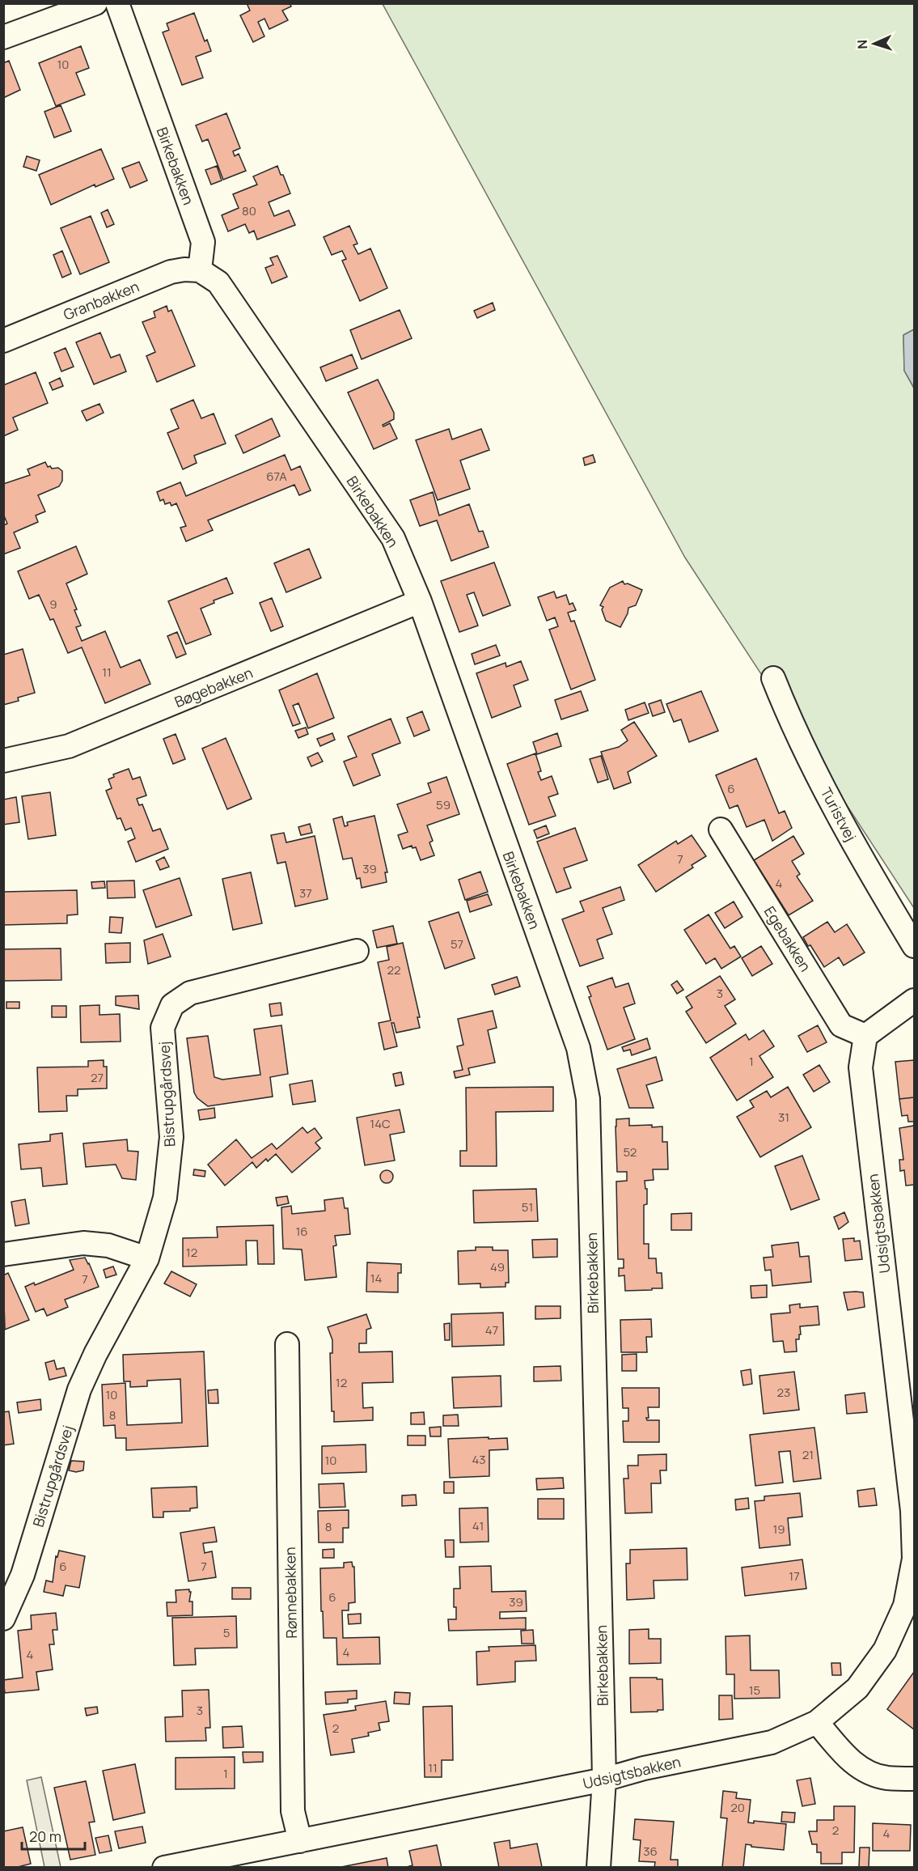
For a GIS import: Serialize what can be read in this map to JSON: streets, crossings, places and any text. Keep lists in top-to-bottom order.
{
  "streets": {
    "street": [
      "Birkebakken",
      "Granbakken",
      "Bøgebakken",
      "Turistvej",
      "Egebakken",
      "Bistrupgårdsvej",
      "Udsigtsbakken",
      "Rønnebakken"
    ]
  },
  "crossings": [
    ["Birkebakken", "Granbakken"],
    ["Birkebakken", "Bøgebakken"],
    ["Birkebakken", "Udsigtsbakken"],
    ["Egebakken", "Udsigtsbakken"],
    ["Udsigtsbakken", "Rønnebakken"]
  ],
  "house_numbers": [
    "10",
    "80",
    "67A",
    "9",
    "11",
    "6",
    "59",
    "7",
    "39",
    "4",
    "37",
    "57",
    "22",
    "3",
    "1",
    "27",
    "31",
    "14C",
    "52",
    "51",
    "16",
    "12",
    "49",
    "14",
    "7",
    "47",
    "12",
    "23",
    "10",
    "8",
    "21",
    "43",
    "10",
    "41",
    "8",
    "19",
    "6",
    "7",
    "17",
    "6",
    "39",
    "5",
    "4",
    "4",
    "15",
    "3",
    "2",
    "11",
    "1",
    "20",
    "2",
    "4",
    "36"
  ],
  "scale_bar": "20 m",
  "north": "left"
}
